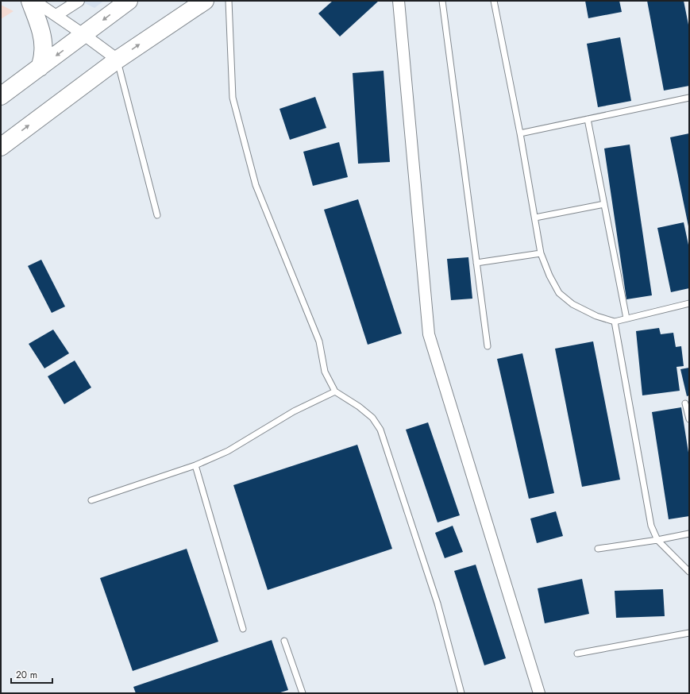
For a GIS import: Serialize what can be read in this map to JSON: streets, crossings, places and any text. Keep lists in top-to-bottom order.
{
  "scale_bar": "20 m"
}
